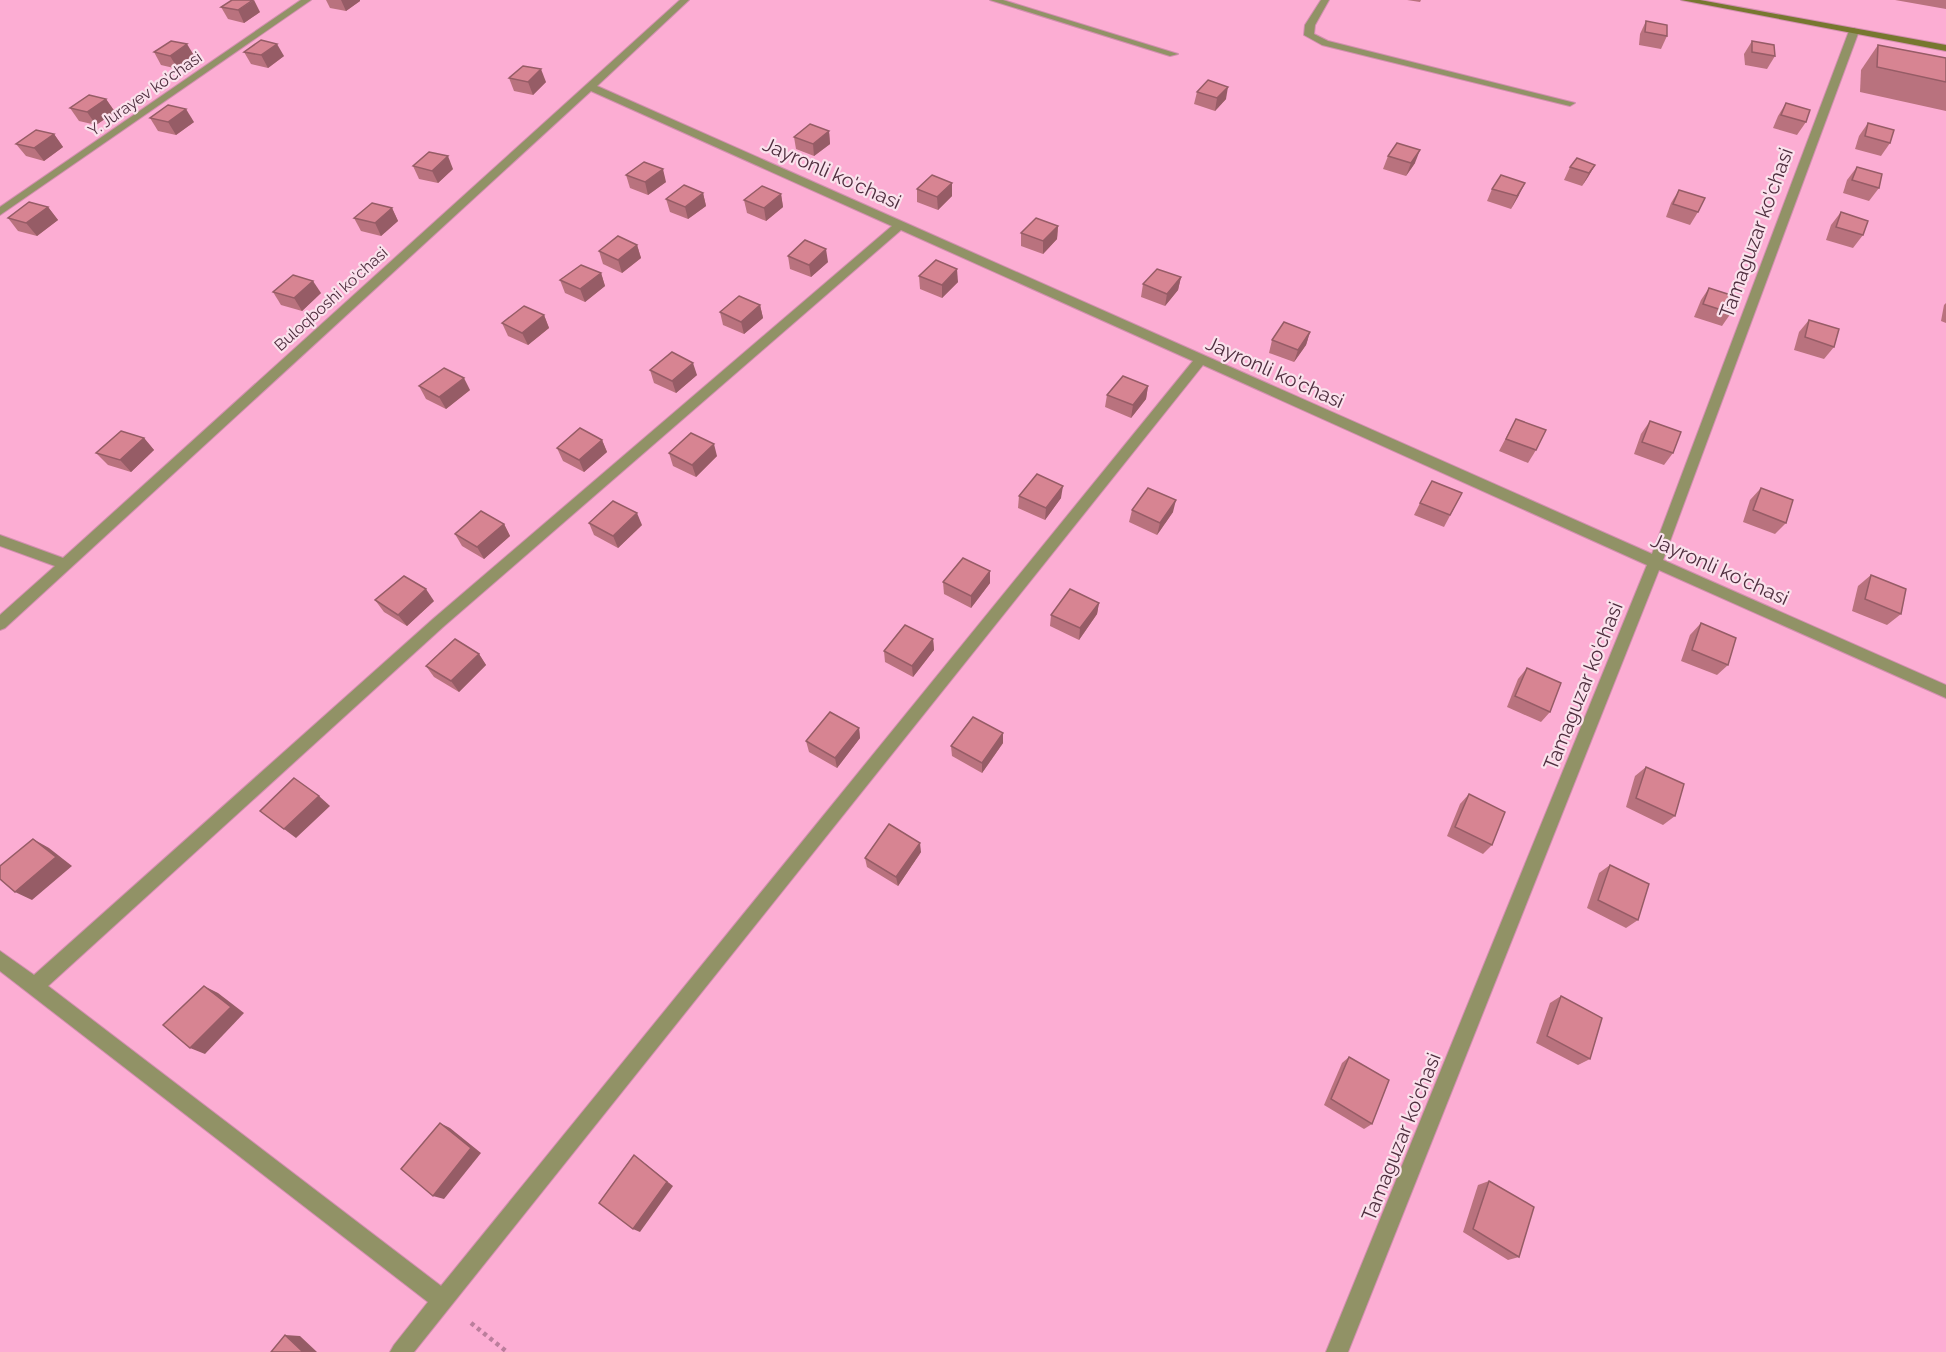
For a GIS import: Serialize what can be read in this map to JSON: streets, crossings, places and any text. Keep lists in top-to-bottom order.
{
  "streets": {
    "street": [
      "Y. Jurayev ko'chasi",
      "Jayronli ko'chasi",
      "Tamaguzar ko'chasi",
      "Buloqboshi ko'chasi"
    ]
  },
  "crossings": [
    ["Jayronli ko'chasi", "Tamaguzar ko'chasi"],
    ["Jayronli ko'chasi", "Buloqboshi ko'chasi"]
  ]
}
